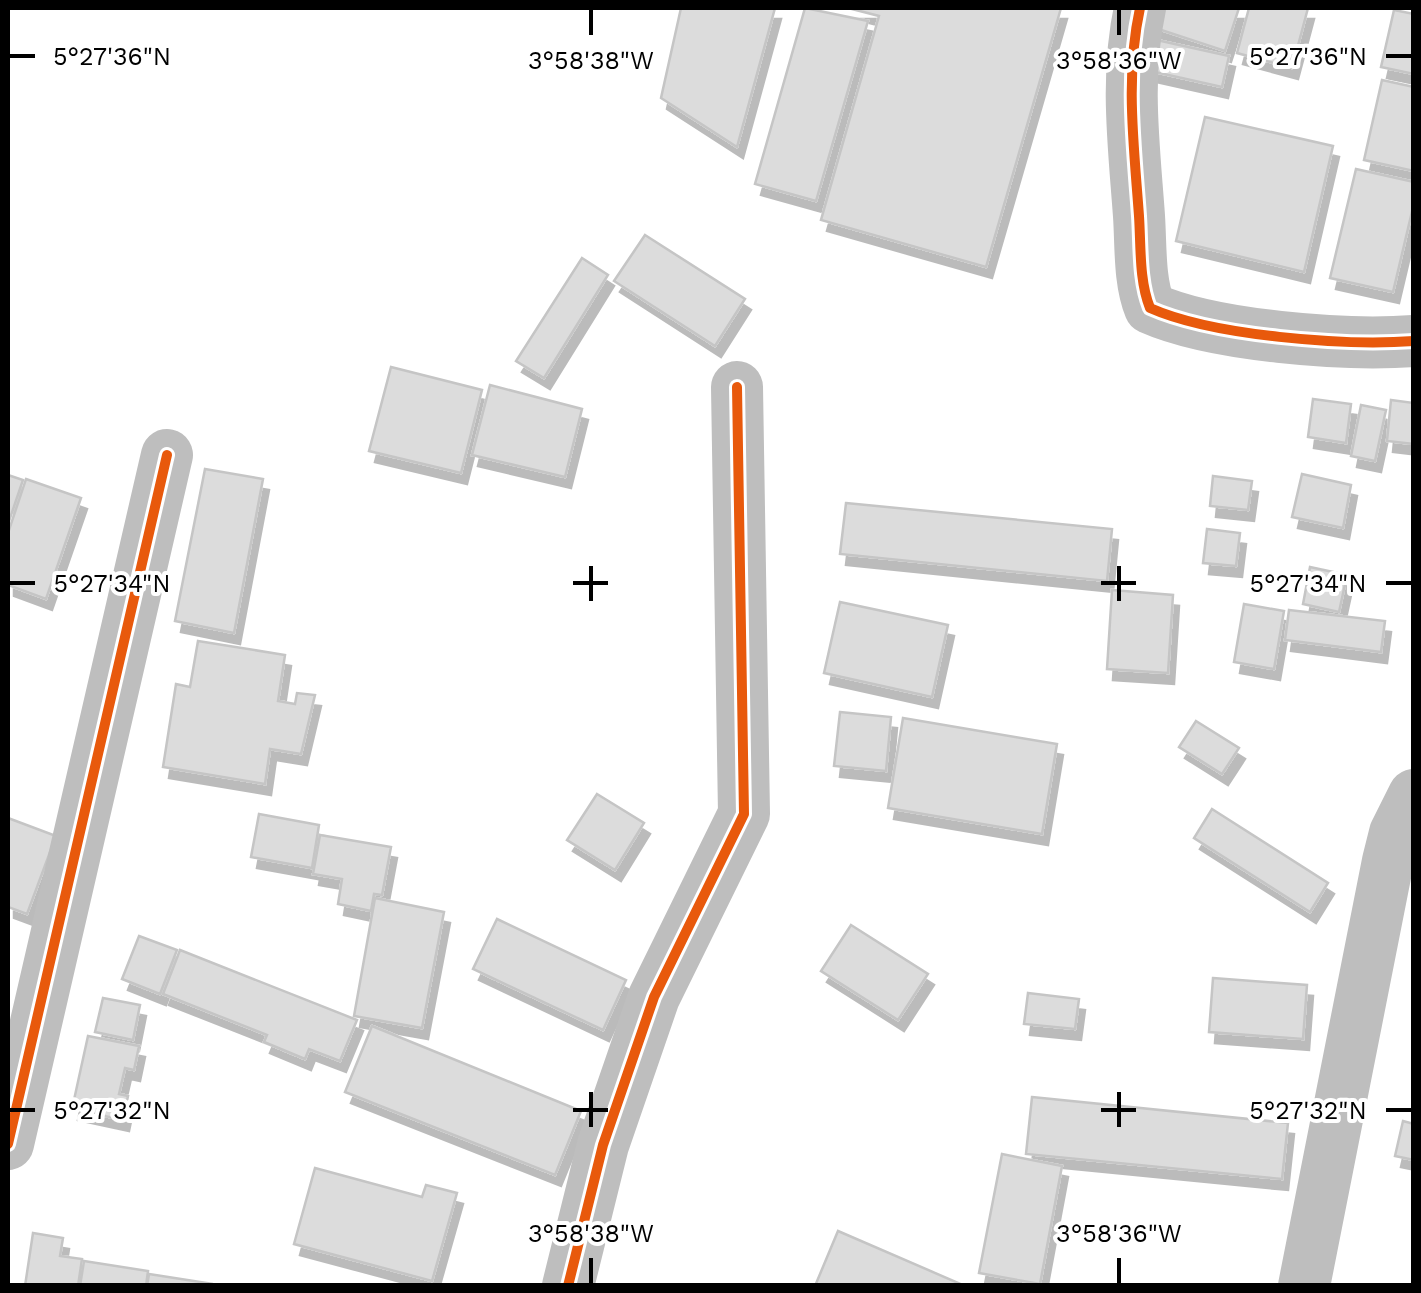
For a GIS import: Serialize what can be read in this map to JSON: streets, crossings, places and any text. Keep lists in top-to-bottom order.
{
  "coordinates": [
    "5°27'36\"N",
    "3°58'38\"W",
    "3°58'36\"W",
    "5°27'34\"N",
    "5°27'32\"N"
  ]
}
